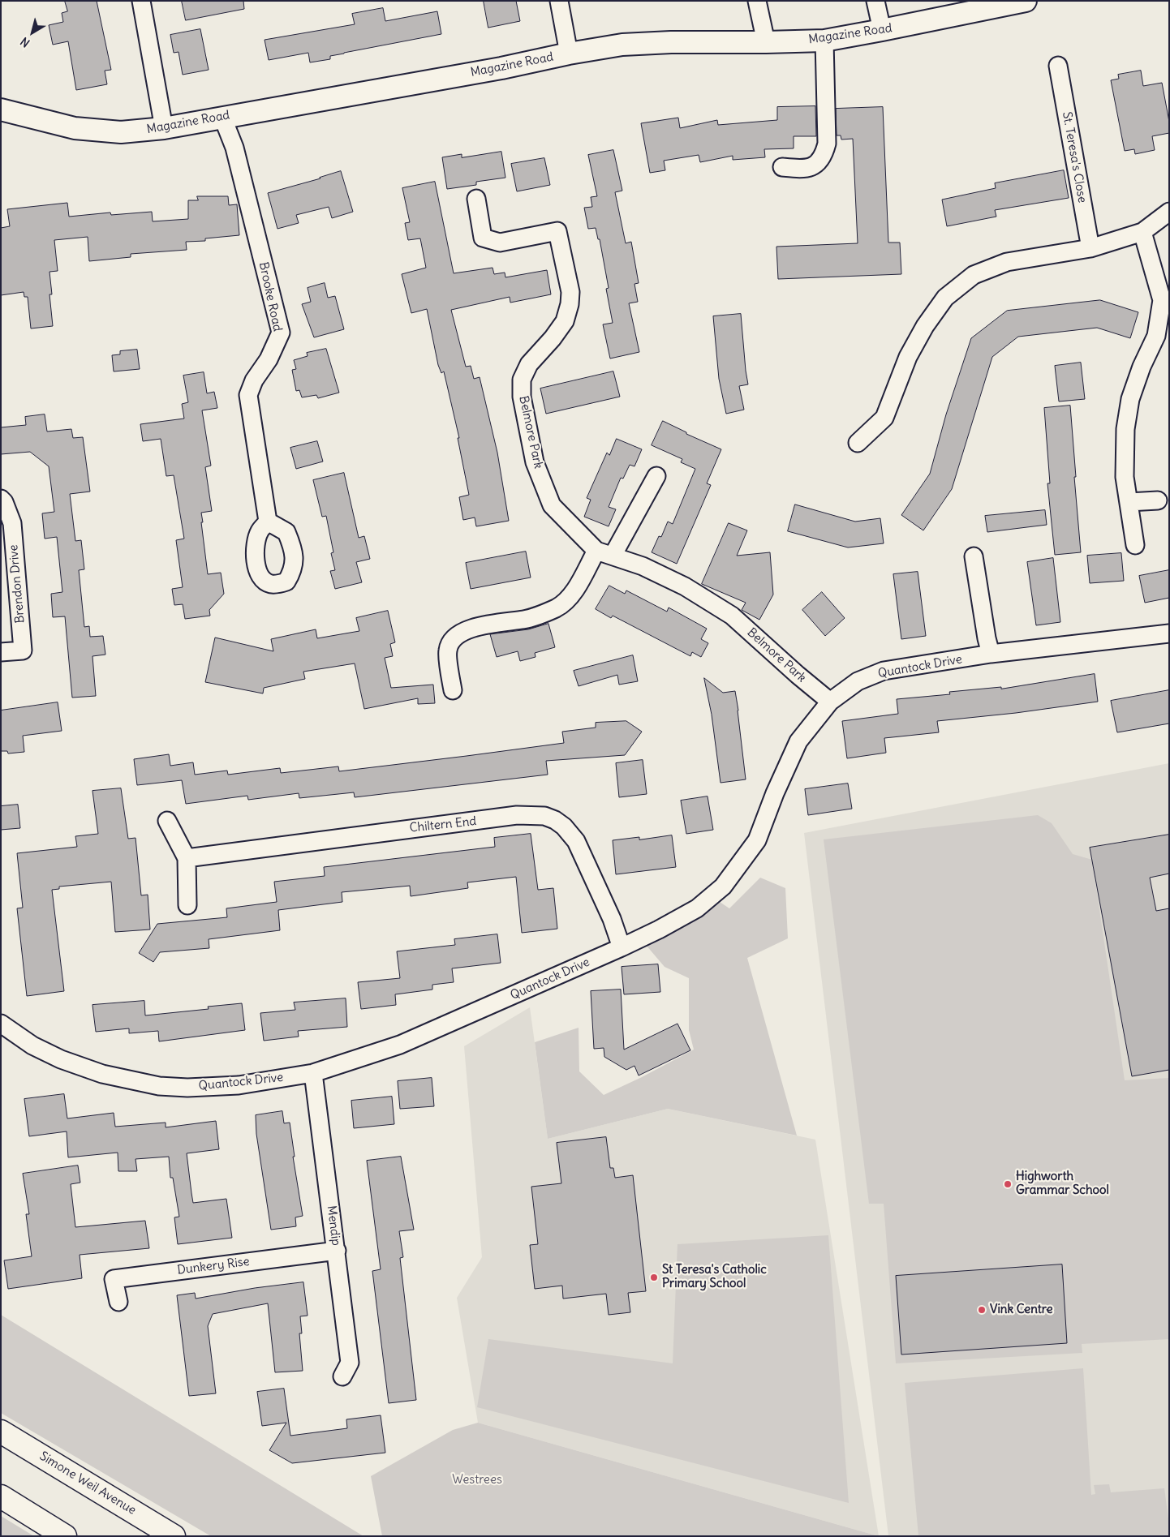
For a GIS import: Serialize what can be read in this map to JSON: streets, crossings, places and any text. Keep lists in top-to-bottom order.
{
  "streets": {
    "highway": ["Simone Weil Avenue"],
    "street": [
      "Magazine Road",
      "St. Teresa's Close",
      "Brooke Road",
      "Belmore Park",
      "Brendon Drive",
      "Quantock Drive",
      "Chiltern End",
      "Mendip",
      "Dunkery Rise"
    ]
  },
  "crossings": [
    ["Magazine Road", "Brooke Road"],
    ["Belmore Park", "Quantock Drive"],
    ["Quantock Drive", "Chiltern End"],
    ["Quantock Drive", "Mendip"],
    ["Mendip", "Dunkery Rise"]
  ],
  "parks": ["Westrees"],
  "places": ["Highworth Grammar School", "St Teresa's Catholic Primary School", "Vink Centre"],
  "north": "bottom left"
}
